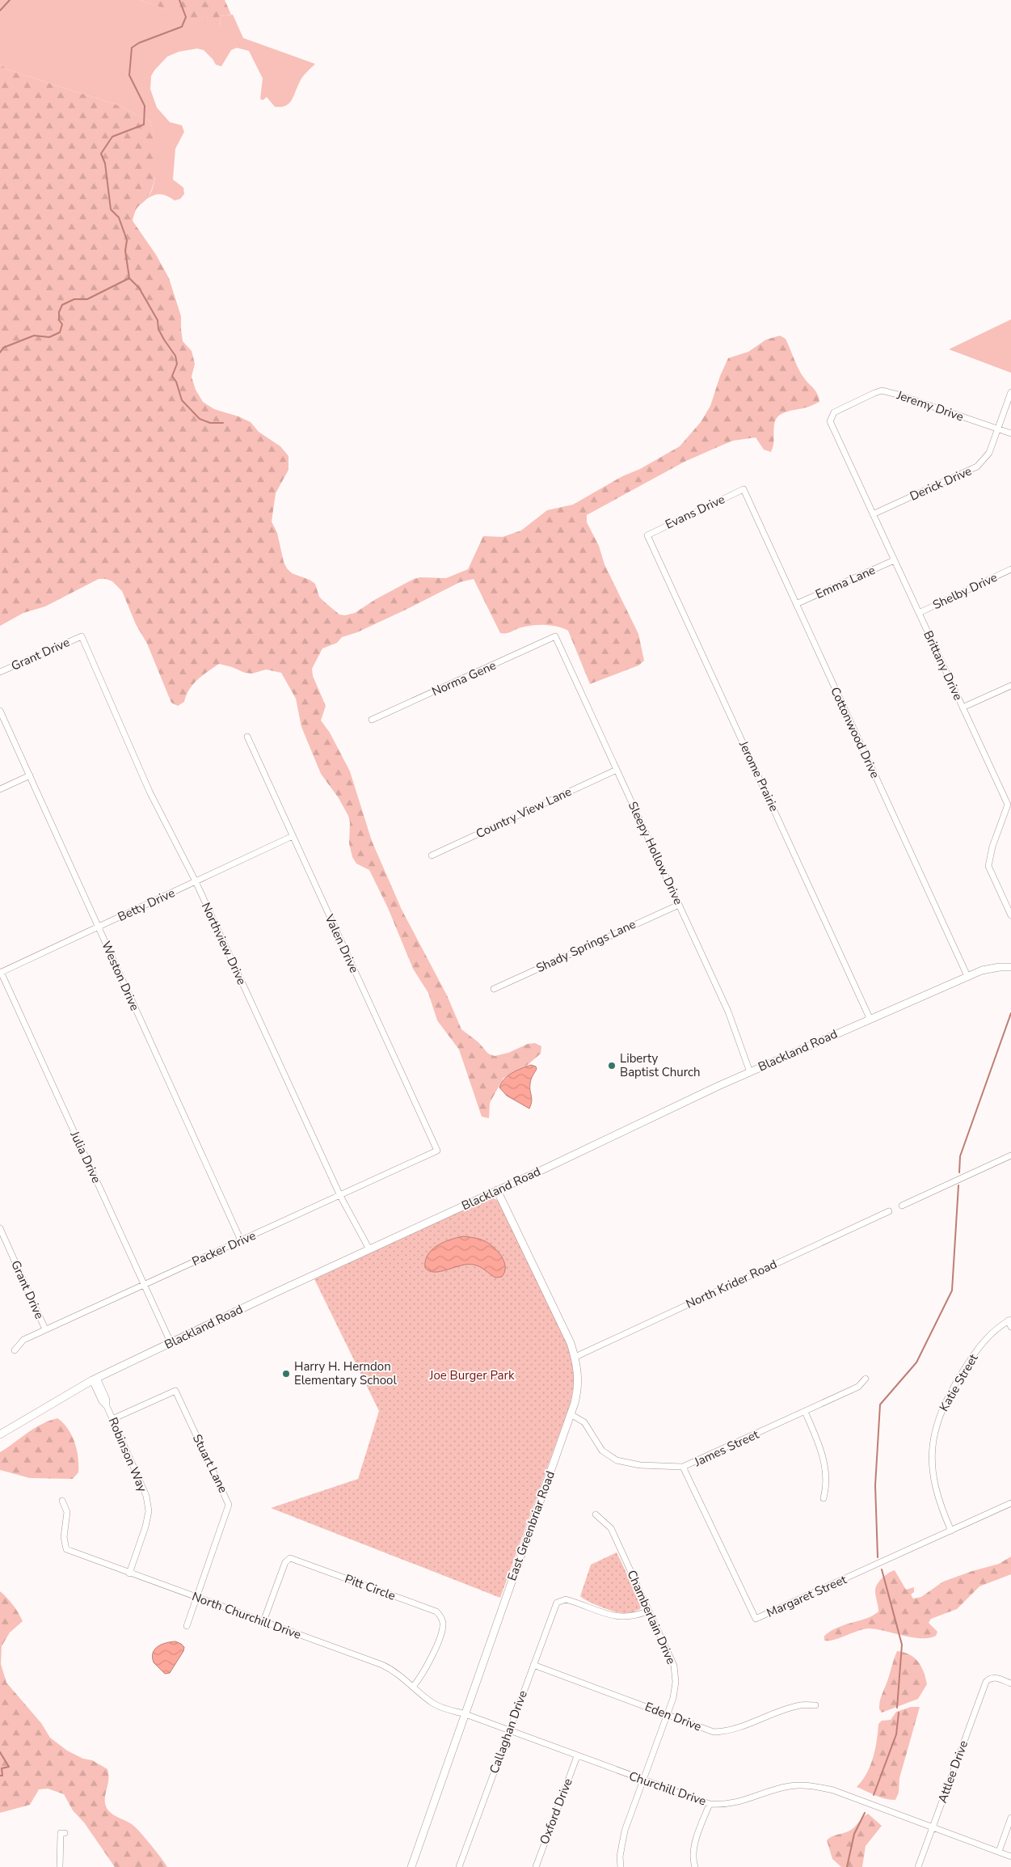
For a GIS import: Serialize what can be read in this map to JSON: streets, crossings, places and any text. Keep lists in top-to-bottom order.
{
  "streets": {
    "street": [
      "Jeremy Drive",
      "Derick Drive",
      "Evans Drive",
      "Emma Lane",
      "Shelby Drive",
      "Grant Drive",
      "Brittany Drive",
      "Norma Gene",
      "Cottonwood Drive",
      "Jerome Prairie",
      "Country View Lane",
      "Sleepy Hollow Drive",
      "Betty Drive",
      "Northview Drive",
      "Valen Drive",
      "Shady Springs Lane",
      "Weston Drive",
      "Blackland Road",
      "Julia Drive",
      "Packer Drive",
      "North Krider Road",
      "Katie Street",
      "James Street",
      "Robinson Way",
      "Stuart Lane",
      "East Greenbriar Road",
      "Pitt Circle",
      "Margaret Street",
      "North Churchill Drive",
      "Chamberlain Drive",
      "Eden Drive",
      "Callaghan Drive",
      "Attlee Drive",
      "Churchill Drive",
      "Oxford Drive"
    ]
  },
  "crossings": [
    ["Jeremy Drive", "Derick Drive"],
    ["Jeremy Drive", "Brittany Drive"],
    ["Derick Drive", "Brittany Drive"],
    ["Evans Drive", "Cottonwood Drive"],
    ["Evans Drive", "Jerome Prairie"],
    ["Emma Lane", "Brittany Drive"],
    ["Emma Lane", "Cottonwood Drive"],
    ["Shelby Drive", "Brittany Drive"],
    ["Grant Drive", "Northview Drive"],
    ["Grant Drive", "Packer Drive"],
    ["Norma Gene", "Sleepy Hollow Drive"],
    ["Cottonwood Drive", "Blackland Road"],
    ["Jerome Prairie", "Blackland Road"],
    ["Country View Lane", "Sleepy Hollow Drive"],
    ["Sleepy Hollow Drive", "Shady Springs Lane"],
    ["Sleepy Hollow Drive", "Blackland Road"],
    ["Betty Drive", "Northview Drive"],
    ["Betty Drive", "Valen Drive"],
    ["Betty Drive", "Weston Drive"],
    ["Betty Drive", "Julia Drive"],
    ["Northview Drive", "Blackland Road"],
    ["Northview Drive", "Packer Drive"],
    ["Valen Drive", "Packer Drive"],
    ["Weston Drive", "Packer Drive"],
    ["Blackland Road", "Julia Drive"],
    ["Blackland Road", "Robinson Way"],
    ["Blackland Road", "East Greenbriar Road"],
    ["Julia Drive", "Packer Drive"],
    ["North Krider Road", "East Greenbriar Road"],
    ["Katie Street", "Margaret Street"],
    ["James Street", "East Greenbriar Road"],
    ["James Street", "Margaret Street"],
    ["Robinson Way", "Stuart Lane"],
    ["Robinson Way", "North Churchill Drive"],
    ["Stuart Lane", "North Churchill Drive"],
    ["East Greenbriar Road", "North Churchill Drive"],
    ["East Greenbriar Road", "Churchill Drive"],
    ["Pitt Circle", "North Churchill Drive"],
    ["North Churchill Drive", "Churchill Drive"],
    ["Chamberlain Drive", "Eden Drive"],
    ["Chamberlain Drive", "Callaghan Drive"],
    ["Chamberlain Drive", "Churchill Drive"],
    ["Eden Drive", "Callaghan Drive"],
    ["Callaghan Drive", "Churchill Drive"],
    ["Attlee Drive", "Churchill Drive"],
    ["Churchill Drive", "Oxford Drive"]
  ],
  "parks": ["Joe Burger Park"],
  "places": ["Liberty Baptist Church", "Harry H. Herndon Elementary School"]
}
